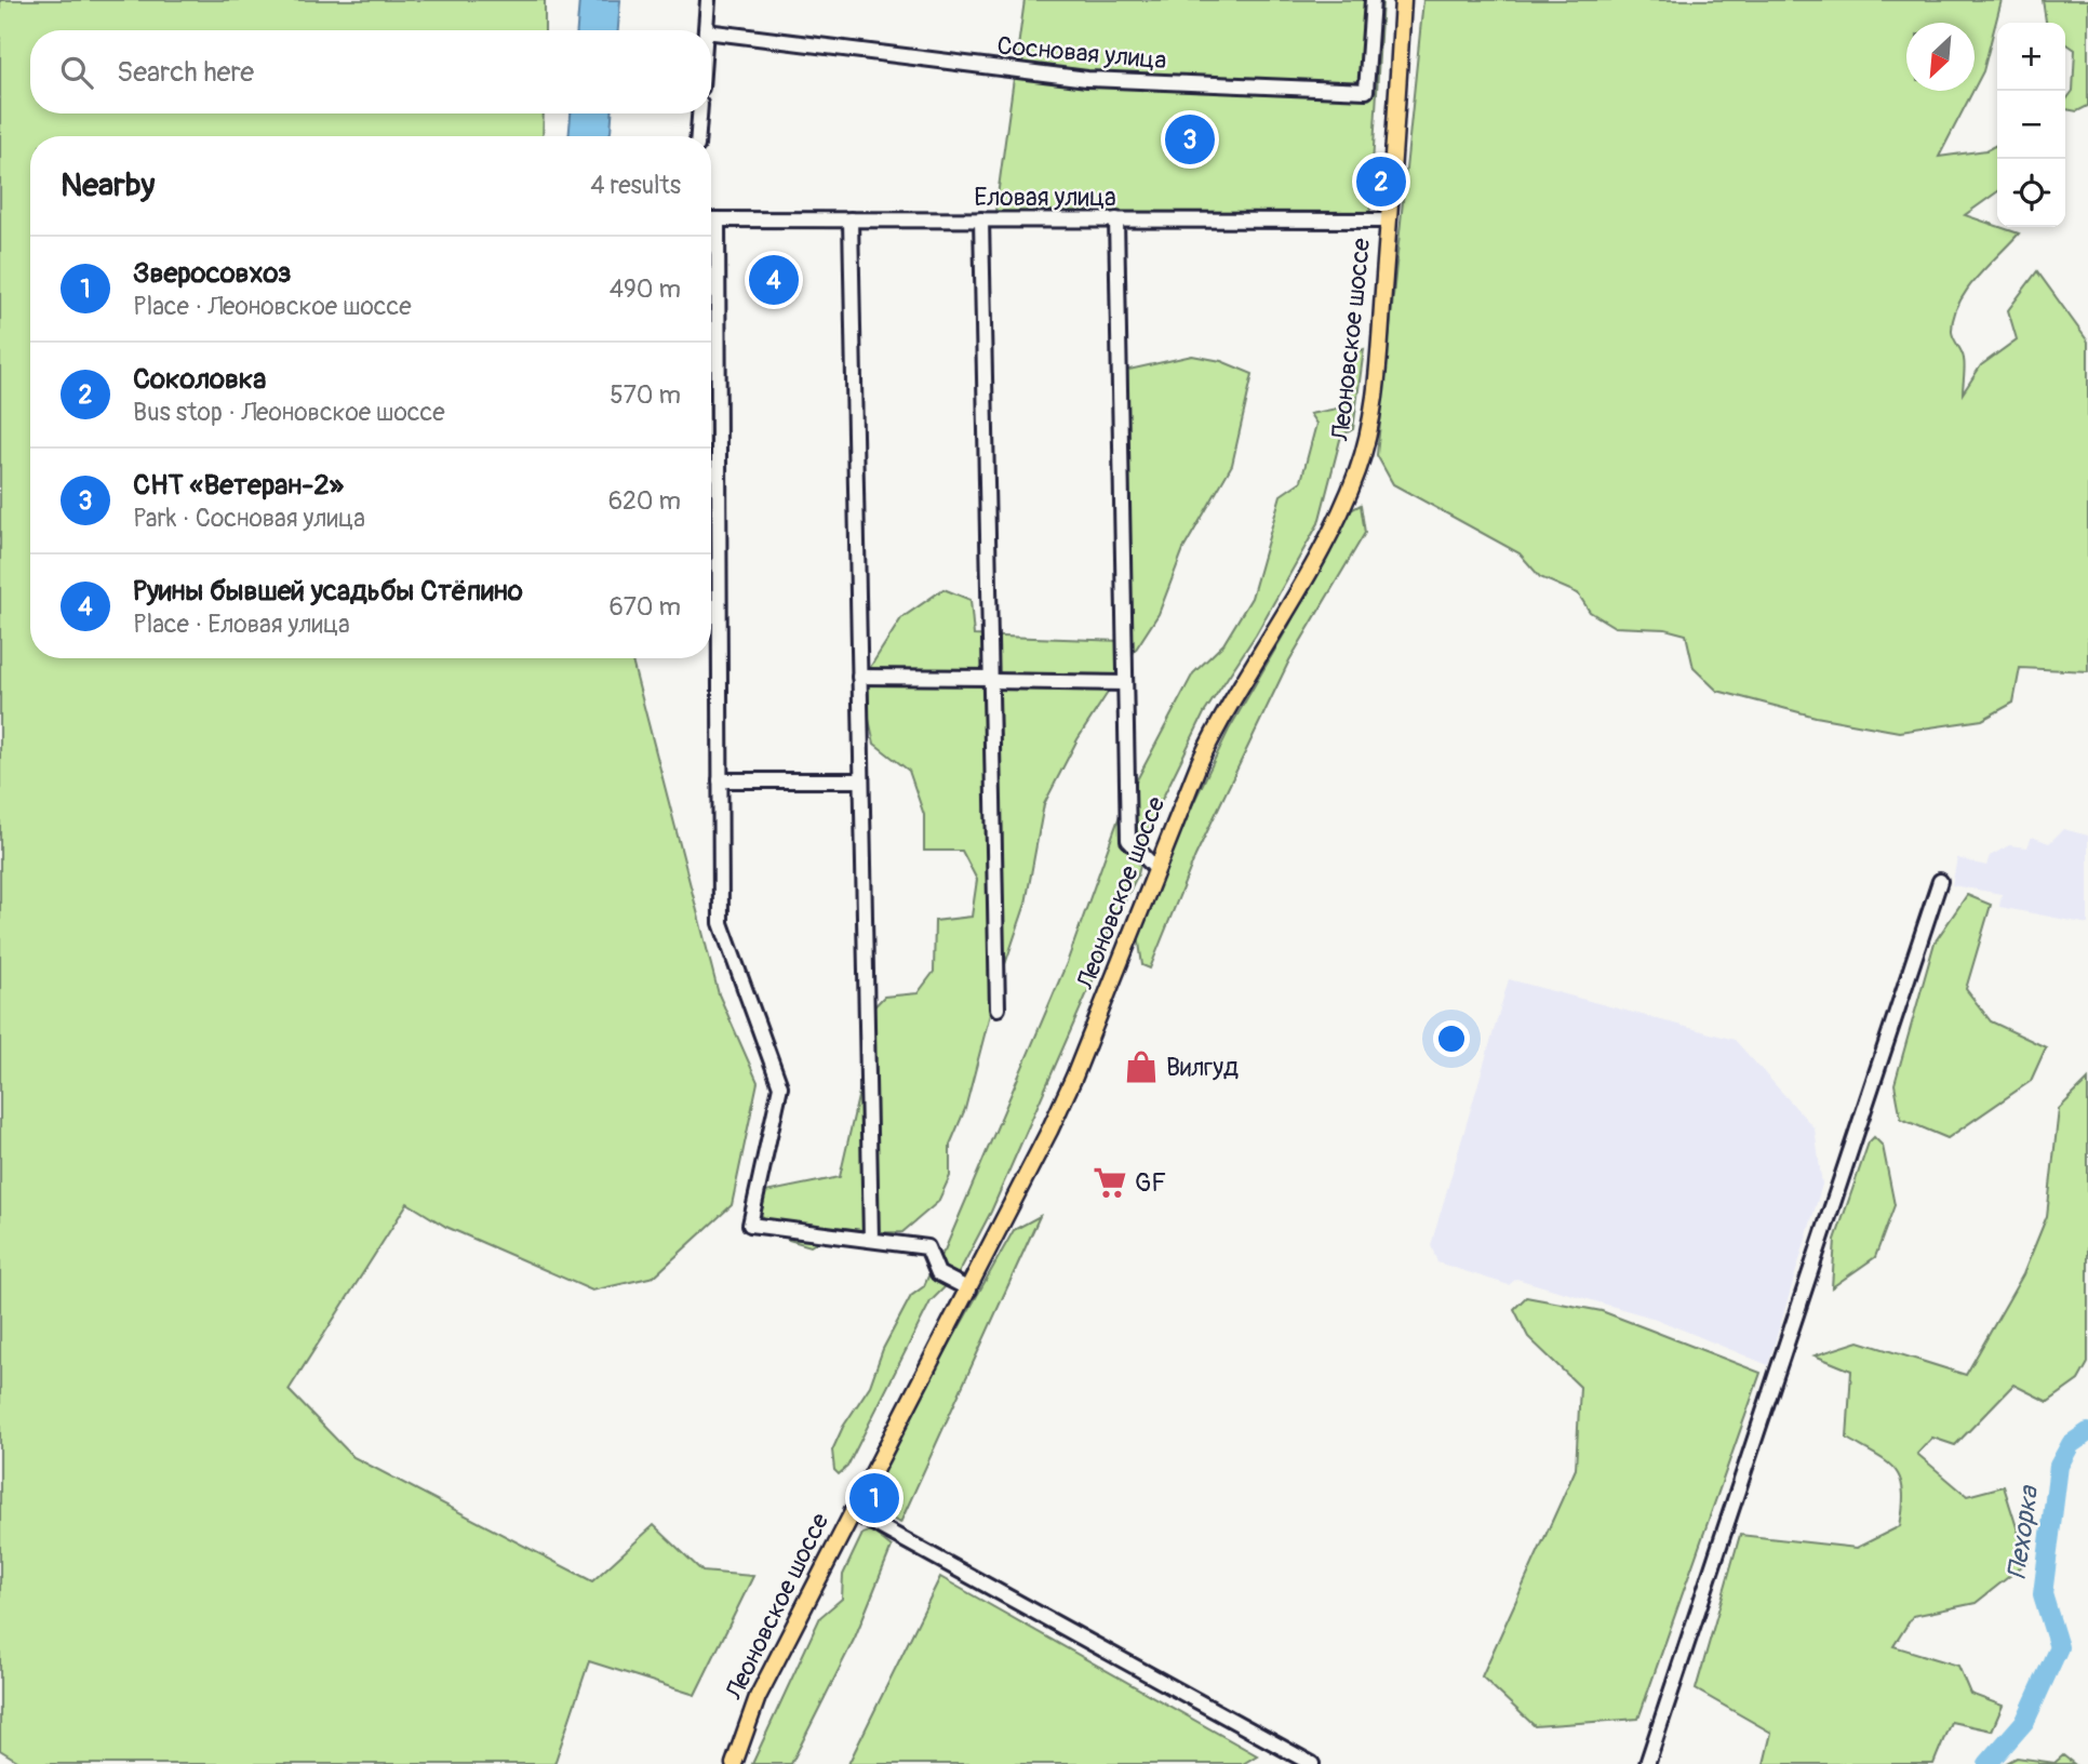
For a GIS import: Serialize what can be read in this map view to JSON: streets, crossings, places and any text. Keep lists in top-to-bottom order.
{
  "streets": {
    "main road": ["Леоновское шоссе"],
    "street": ["Сосновая улица", "Еловая улица"]
  },
  "crossings": [
    ["Еловая улица", "Леоновское шоссе"]
  ],
  "water": ["Пехорка"],
  "places": {
    "shop": ["Вилгуд"],
    "supermarket": ["GF"]
  },
  "north": "bottom left",
  "page": {
    "map_buttons": ["+", "−"],
    "search": "Search here",
    "pins": [
      "3",
      "2",
      "4",
      "1"
    ],
    "heading": ["Nearby", "4 results"],
    "list": [
      {
        "mark": "1",
        "name": "Зверосовхоз",
        "note": "Place · Леоновское шоссе",
        "value": "490 m"
      },
      {
        "mark": "2",
        "name": "Соколовка",
        "note": "Bus stop · Леоновское шоссе",
        "value": "570 m"
      },
      {
        "mark": "3",
        "name": "СНТ «Ветеран-2»",
        "note": "Park · Сосновая улица",
        "value": "620 m"
      },
      {
        "mark": "4",
        "name": "Руины бывшей усадьбы Стёпино",
        "note": "Place · Еловая улица",
        "value": "670 m"
      }
    ]
  }
}
